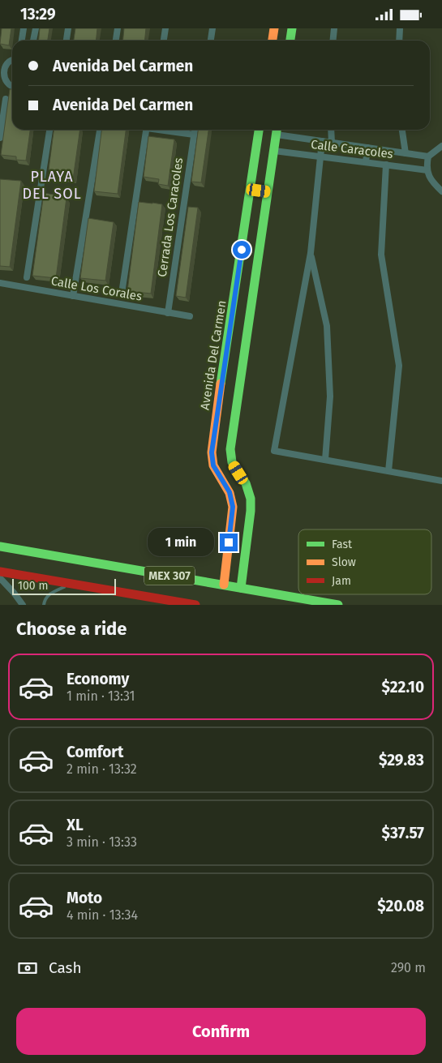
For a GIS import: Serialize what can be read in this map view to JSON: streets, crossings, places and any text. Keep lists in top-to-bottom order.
{
  "streets": {
    "main road": ["Avenida Del Carmen", "MEX 307"],
    "street": ["Calle Caracoles", "Cerrada Los Caracoles", "Calle Los Corales"]
  },
  "crossings": [
    ["Calle Caracoles", "Avenida Del Carmen"],
    ["Cerrada Los Caracoles", "Calle Los Corales"],
    ["Avenida Del Carmen", "MEX 307"]
  ],
  "districts": ["PLAYA DEL SOL"],
  "legend": ["Fast", "Slow", "Jam"],
  "scale_bar": "100 m",
  "page": {
    "status": "13:29",
    "banner": ["Avenida Del Carmen", "Avenida Del Carmen"],
    "bubble": "1 min",
    "scale": "100 m",
    "heading": "Choose a ride",
    "list": [
      {
        "name": "Economy",
        "note": "1 min · 13:31",
        "value": "$22.10"
      },
      {
        "name": "Comfort",
        "note": "2 min · 13:32",
        "value": "$29.83"
      },
      {
        "name": "XL",
        "note": "3 min · 13:33",
        "value": "$37.57"
      },
      {
        "name": "Moto",
        "note": "4 min · 13:34",
        "value": "$20.08"
      }
    ],
    "pay": ["Cash", "290 m"],
    "buttons": "Confirm"
  }
}
